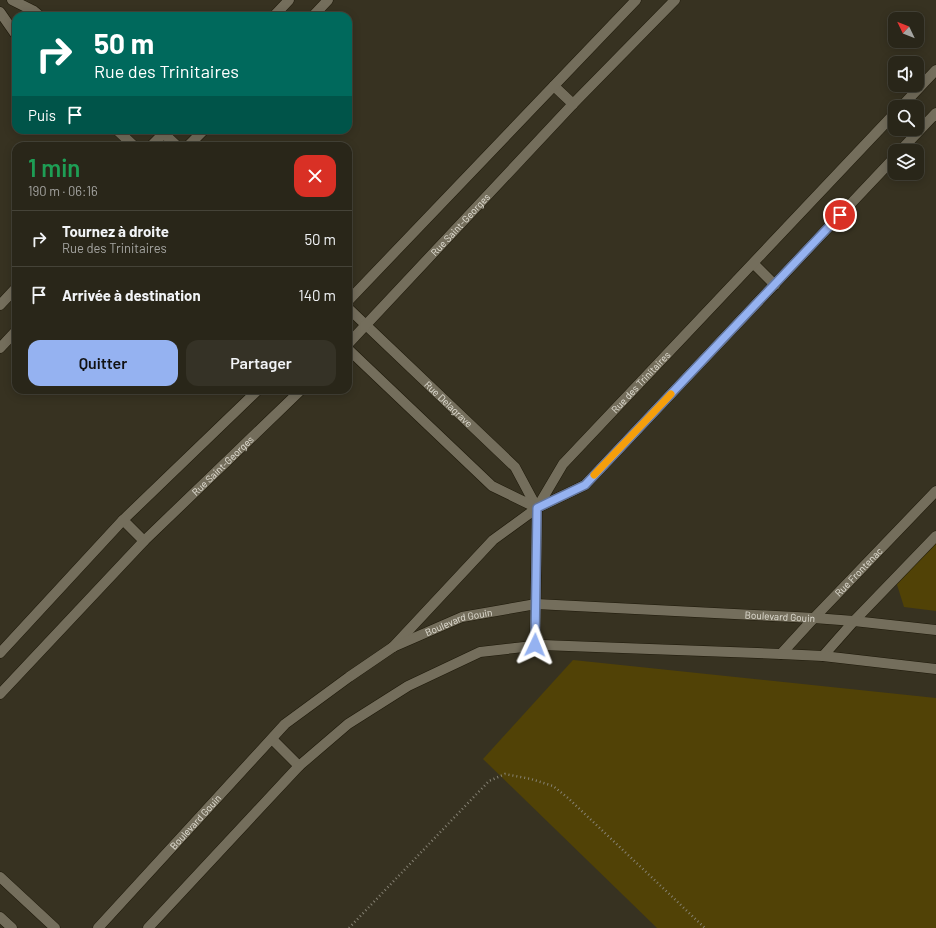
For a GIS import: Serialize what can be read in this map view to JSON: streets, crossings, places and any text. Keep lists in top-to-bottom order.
{
  "streets": {
    "street": [
      "Rue Saint-Georges",
      "Rue des Trinitaires",
      "Rue Delagrave",
      "Rue Frontenac",
      "Boulevard Gouin"
    ]
  },
  "crossings": [
    ["Rue Saint-Georges", "Rue Delagrave"],
    ["Rue des Trinitaires", "Rue Delagrave"],
    ["Rue des Trinitaires", "Boulevard Gouin"],
    ["Rue Delagrave", "Boulevard Gouin"],
    ["Rue Frontenac", "Boulevard Gouin"]
  ],
  "north": "top left",
  "page": {
    "turn": ["50 m", "Rue des Trinitaires"],
    "then": "Puis",
    "heading": ["1 min", "190 m · 06:16"],
    "list": [
      {
        "name": "Tournez à droite",
        "note": "Rue des Trinitaires",
        "value": "50 m"
      },
      {
        "name": "Arrivée à destination",
        "value": "140 m"
      }
    ],
    "buttons": ["Quitter", "Partager"]
  }
}
